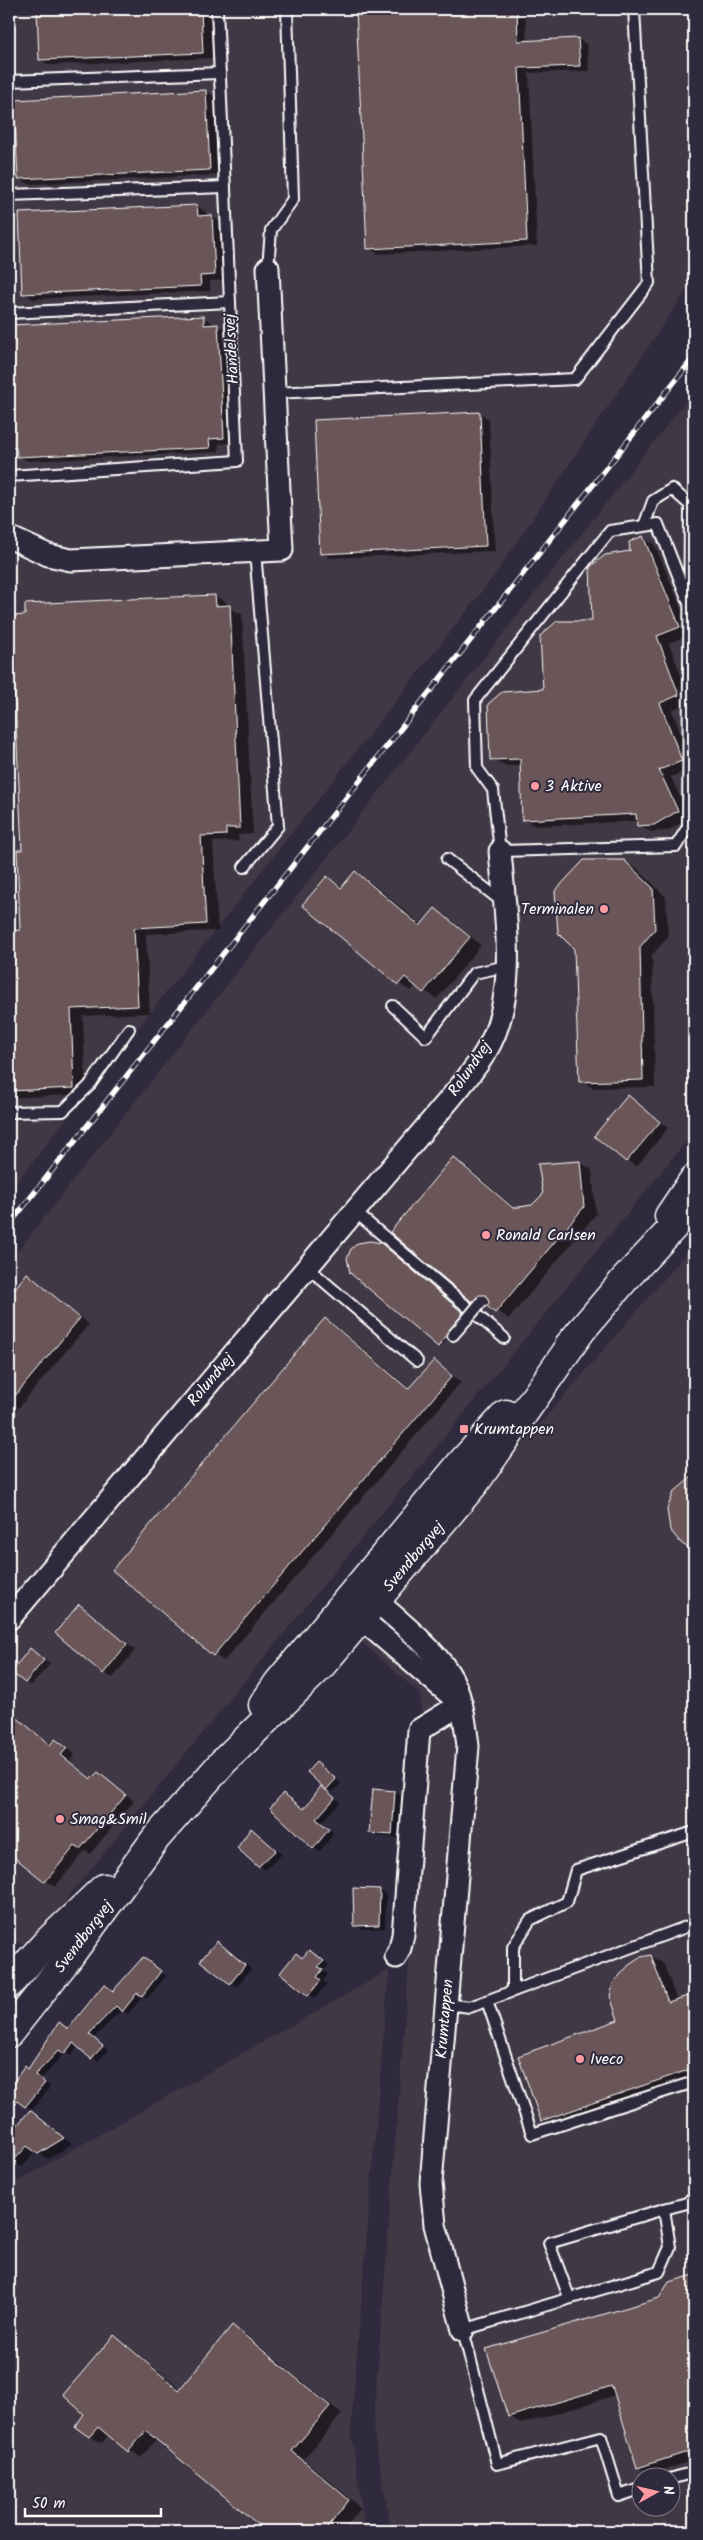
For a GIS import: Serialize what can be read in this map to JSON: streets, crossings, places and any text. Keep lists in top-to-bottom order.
{
  "streets": {
    "main road": ["Svendborgvej"],
    "street": ["Rolundvej", "Krumtappen"],
    "lane": ["Handelsvej"]
  },
  "places": {
    "other": [
      "3 Aktive",
      "Terminalen",
      "Ronald Carlsen",
      "Smag&Smil",
      "Iveco"
    ],
    "transit": ["Krumtappen"]
  },
  "scale_bar": "50 m",
  "north": "right"
}
